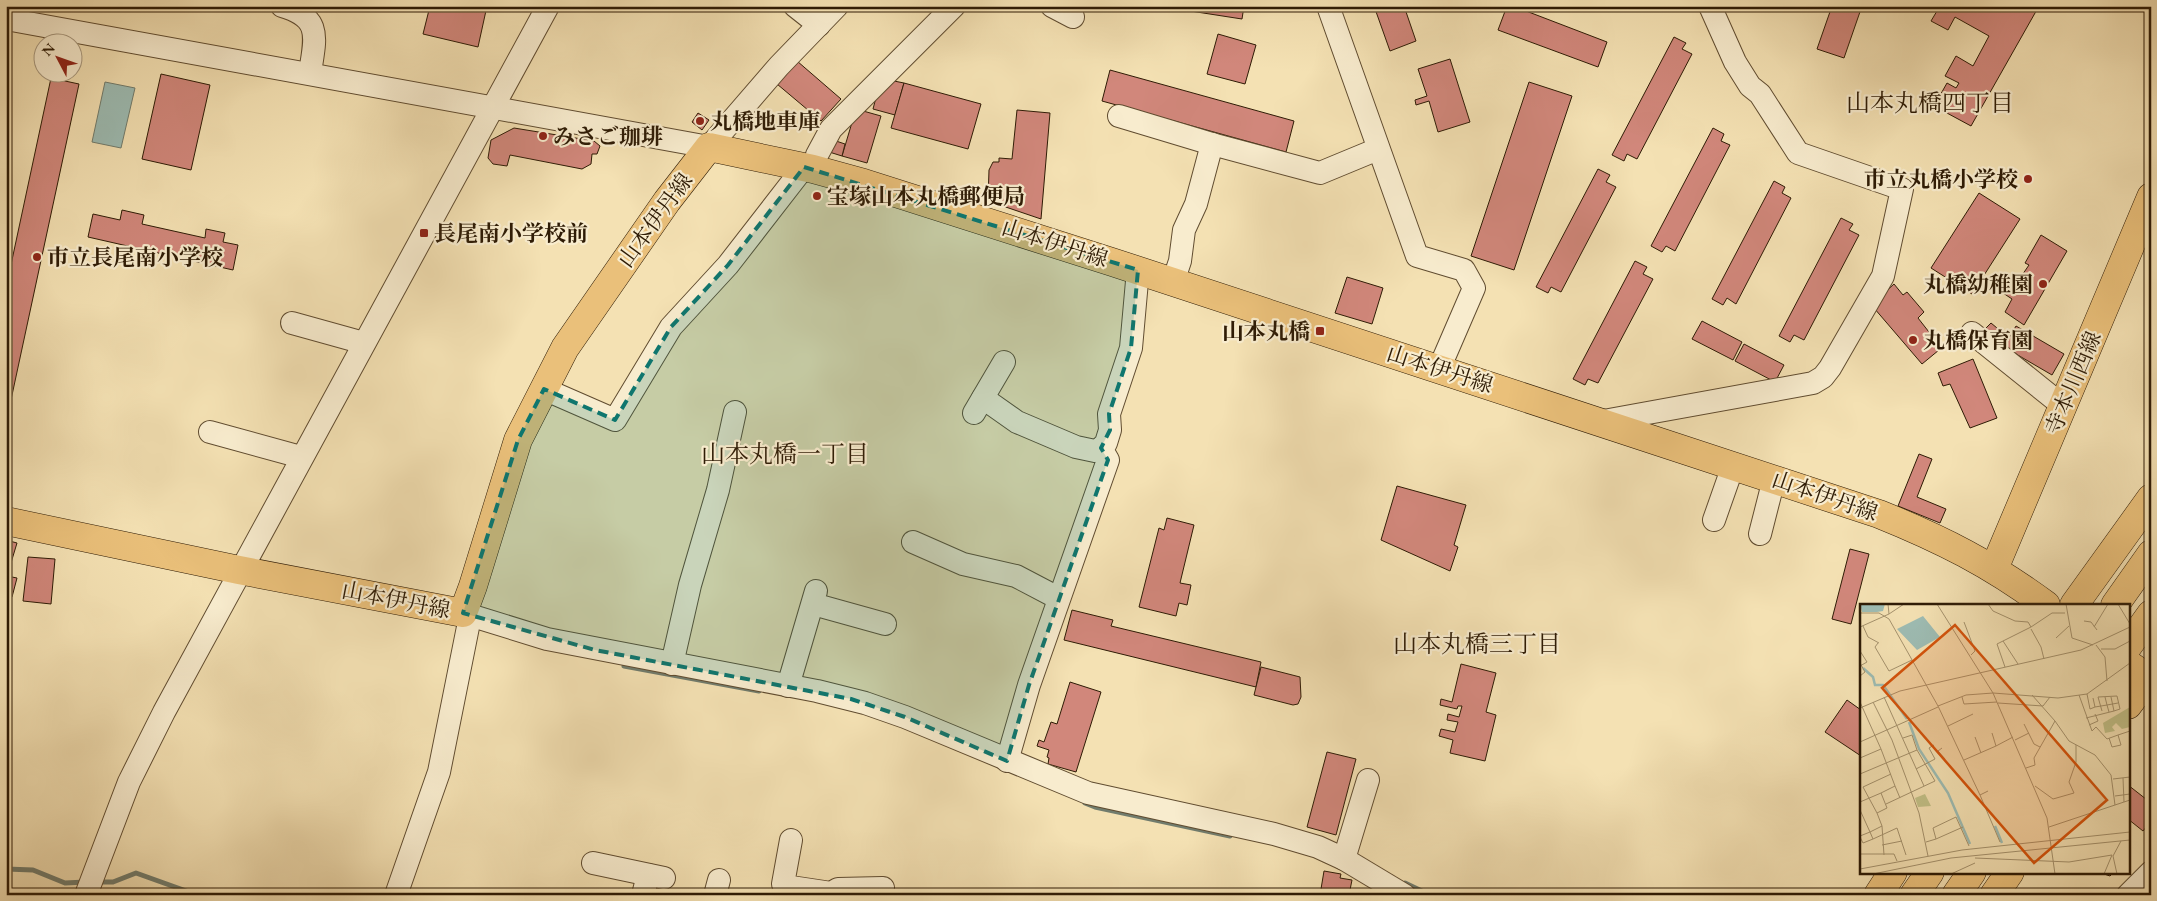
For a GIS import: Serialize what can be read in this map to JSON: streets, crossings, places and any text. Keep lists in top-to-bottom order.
{
  "streets": {
    "main road": ["山本伊丹線", "寺本川西線"]
  },
  "crossings": [
    ["山本伊丹線", "寺本川西線"]
  ],
  "districts": ["山本丸橋四丁目", "山本丸橋一丁目", "山本丸橋三丁目"],
  "places": {
    "other": [
      "丸橋地車庫",
      "みさご珈琲",
      "市立丸橋小学校",
      "宝塚山本丸橋郵便局",
      "市立長尾南小学校",
      "丸橋幼稚園",
      "丸橋保育園"
    ],
    "transit": ["長尾南小学校前", "山本丸橋"]
  },
  "north": "top left"
}
